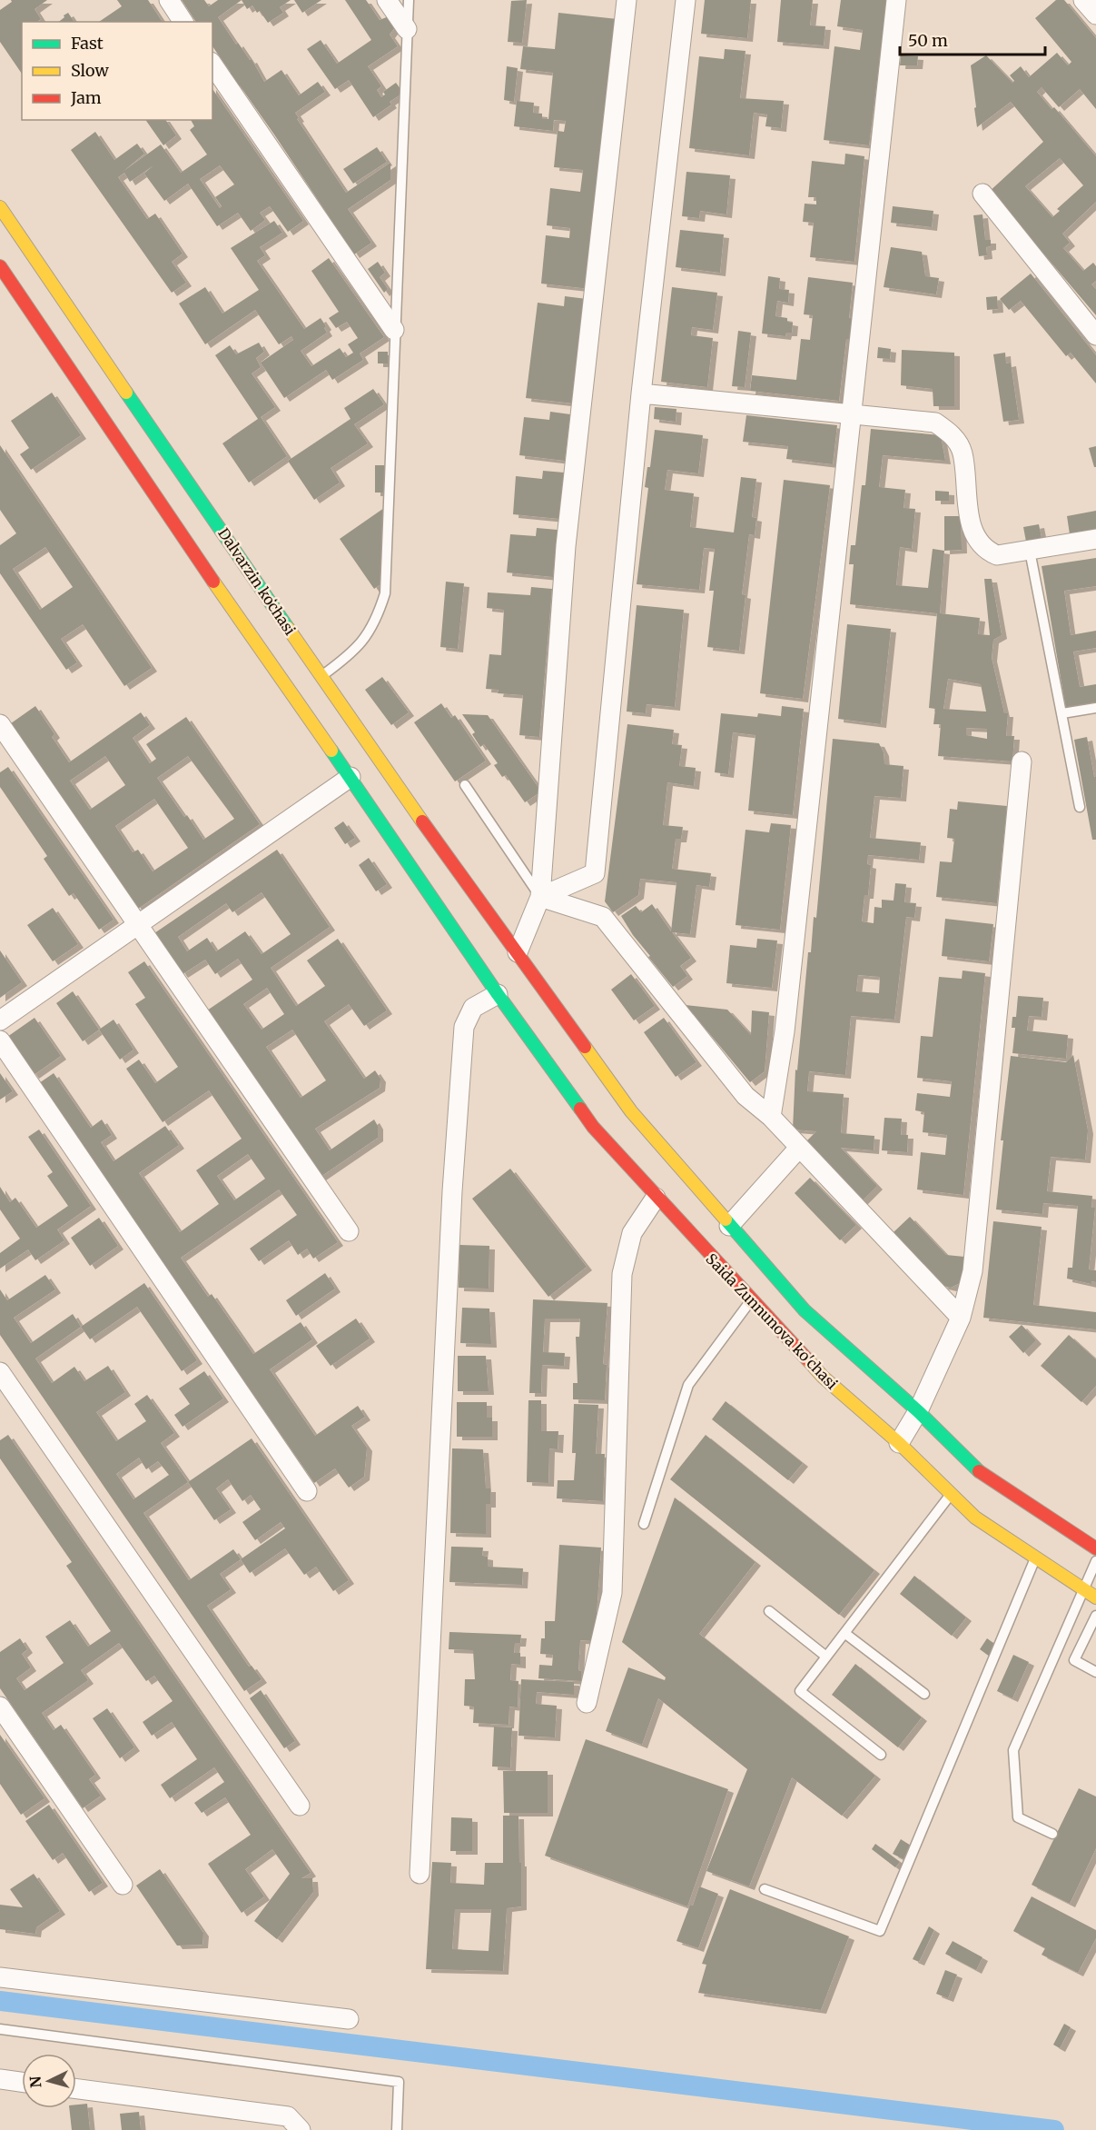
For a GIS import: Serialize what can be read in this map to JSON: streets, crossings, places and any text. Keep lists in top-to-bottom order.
{
  "streets": {
    "main road": ["Dalvarzin koʻchasi", "Saida Zunnunova ko'chasi"]
  },
  "legend": ["Fast", "Slow", "Jam"],
  "scale_bar": "50 m",
  "north": "left"
}
